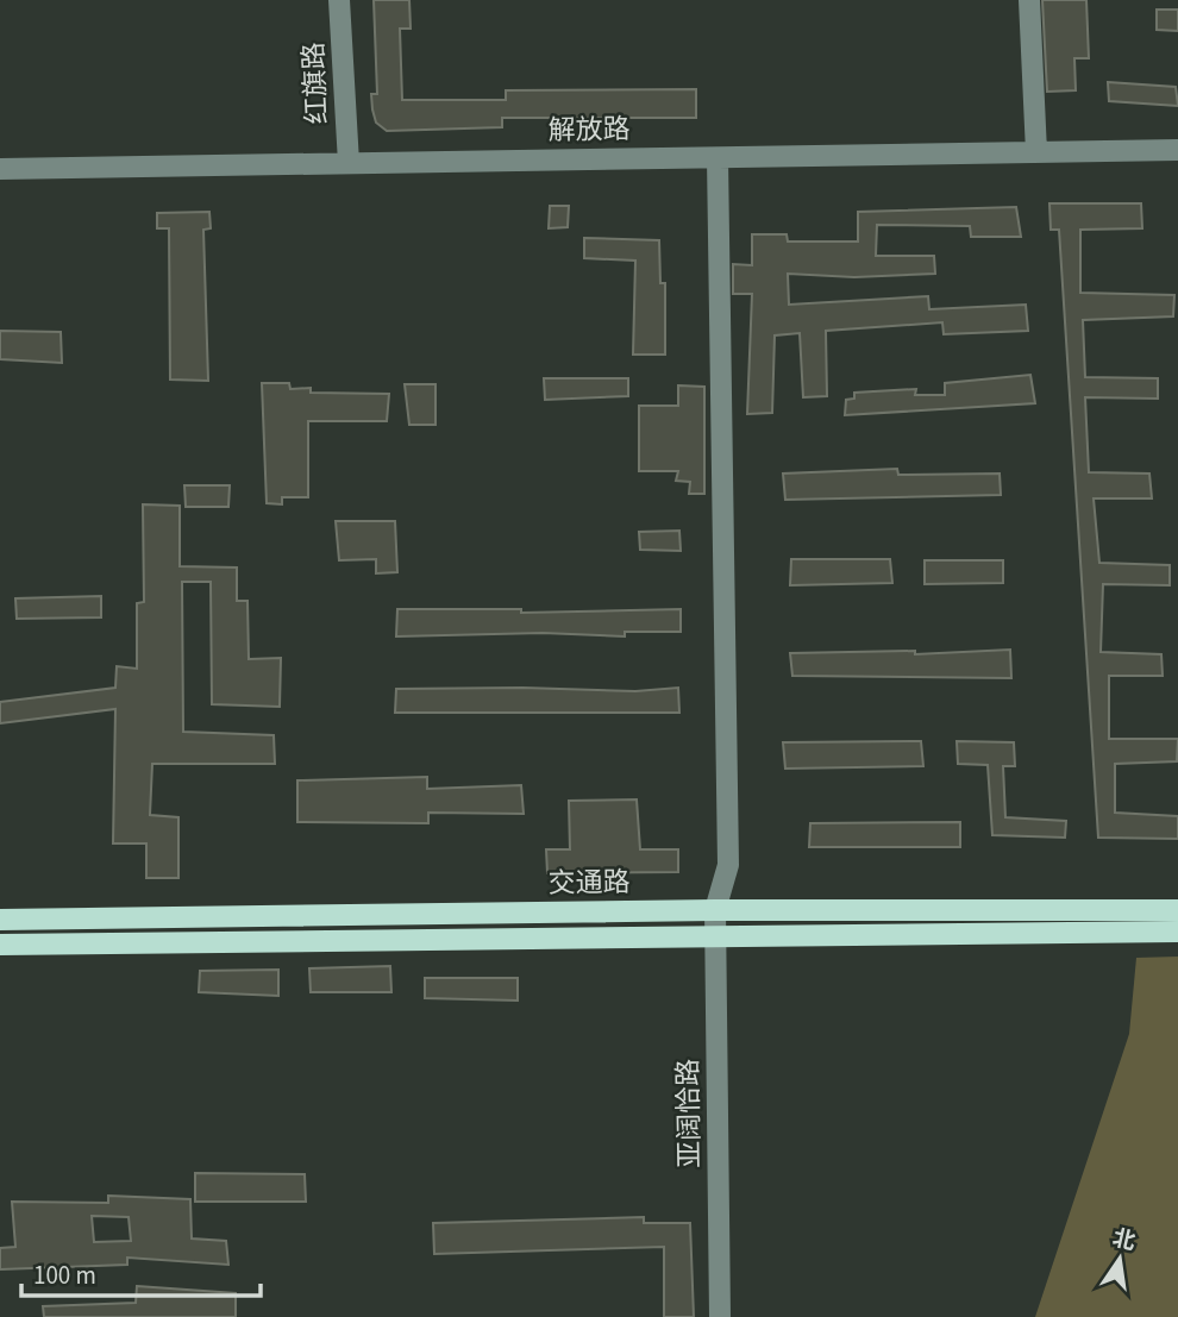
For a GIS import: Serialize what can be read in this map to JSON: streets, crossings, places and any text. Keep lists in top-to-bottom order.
{
  "streets": {
    "main road": ["交通路"],
    "street": ["红旗路", "解放路", "亚阔恰路"]
  },
  "crossings": [
    ["红旗路", "解放路"],
    ["解放路", "亚阔恰路"],
    ["交通路", "亚阔恰路"]
  ],
  "scale_bar": "100 m",
  "north": "top"
}
